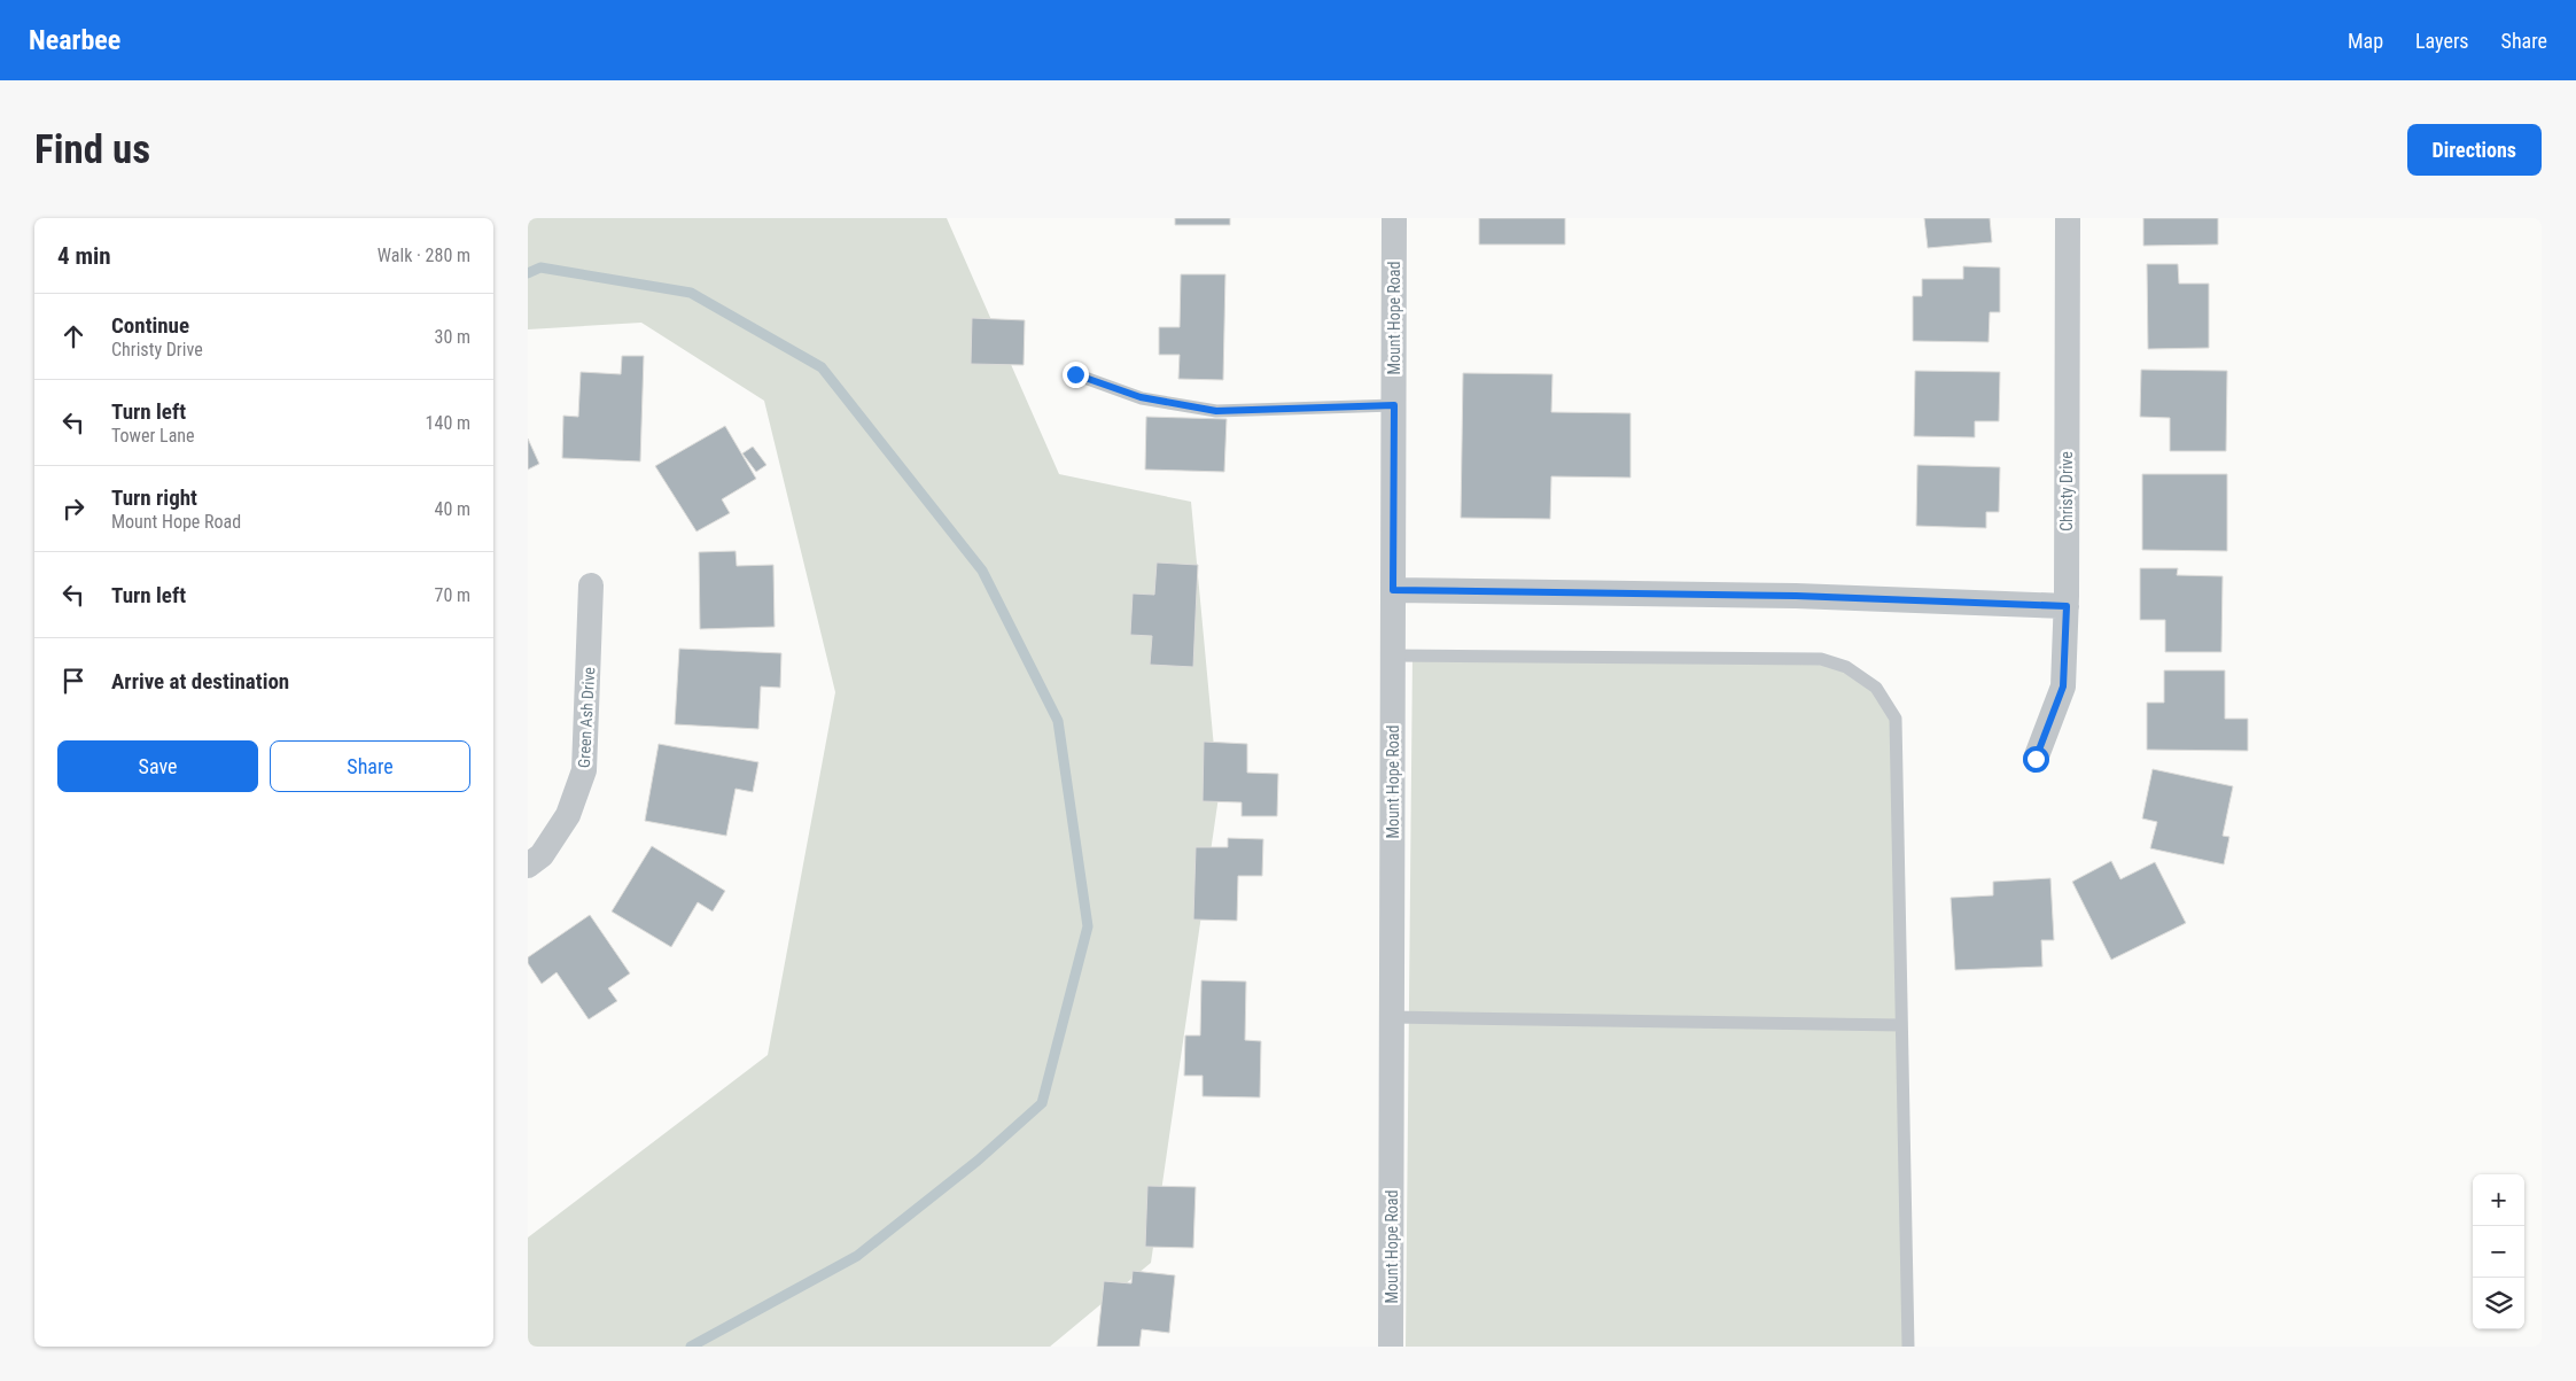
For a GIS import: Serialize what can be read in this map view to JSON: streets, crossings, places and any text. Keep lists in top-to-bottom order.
{
  "streets": {
    "street": ["Mount Hope Road", "Christy Drive", "Green Ash Drive"]
  },
  "page": {
    "header": "Nearbee",
    "nav": ["Map", "Layers", "Share"],
    "buttons": [
      "Directions",
      ["Save", "Share"]
    ],
    "title": "Find us",
    "heading": ["4 min", "Walk · 280 m"],
    "list": [
      ["Continue", "Christy Drive", "30 m"],
      ["Turn left", "Tower Lane", "140 m"],
      ["Turn right", "Mount Hope Road", "40 m"],
      ["Turn left", "70 m"],
      "Arrive at destination"
    ],
    "map_buttons": ["+", "−"]
  }
}
